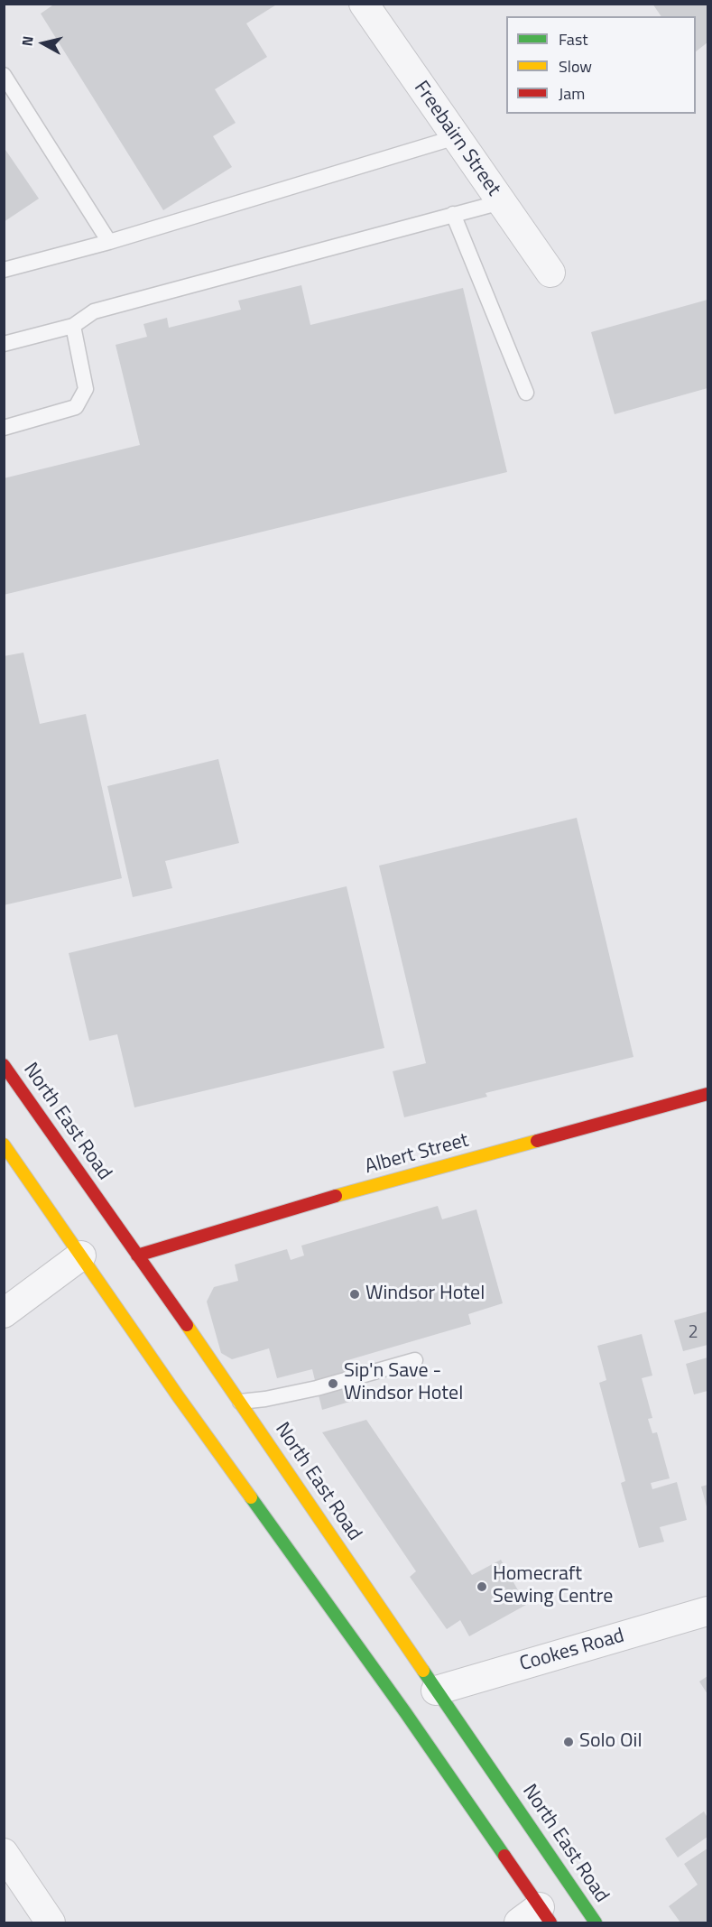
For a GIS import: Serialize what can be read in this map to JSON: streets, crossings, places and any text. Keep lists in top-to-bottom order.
{
  "streets": {
    "main road": ["North East Road", "Albert Street"],
    "street": ["Freebairn Street", "Cookes Road"]
  },
  "crossings": [
    ["North East Road", "Albert Street"],
    ["North East Road", "Cookes Road"]
  ],
  "places": [
    "Windsor Hotel",
    "Sip'n Save - Windsor Hotel",
    "Homecraft Sewing Centre",
    "Solo Oil"
  ],
  "house_numbers": ["2"],
  "legend": ["Fast", "Slow", "Jam"],
  "north": "left"
}
